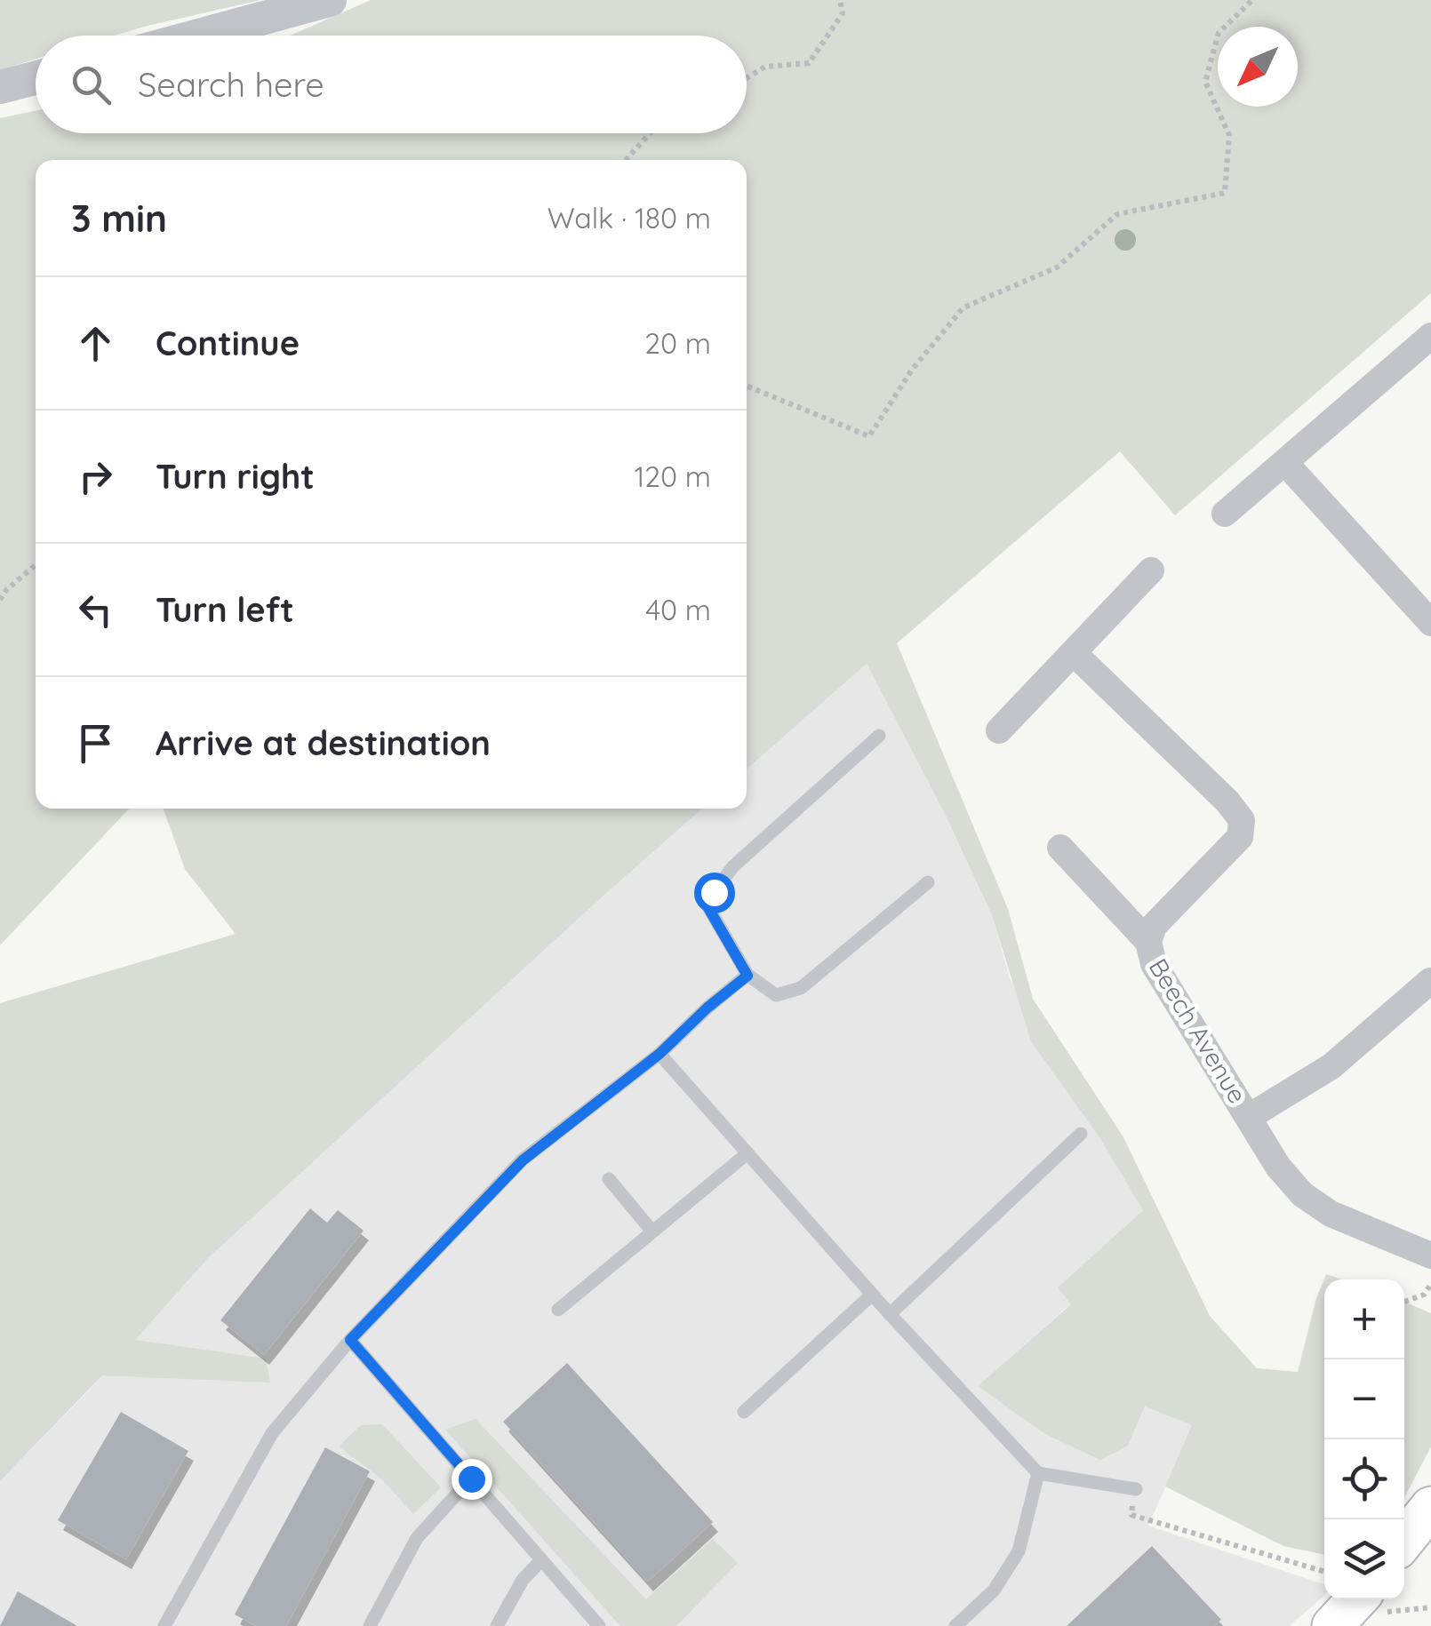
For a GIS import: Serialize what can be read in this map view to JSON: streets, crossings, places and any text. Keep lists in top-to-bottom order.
{
  "streets": {
    "street": ["Beech Avenue"]
  },
  "north": "bottom left",
  "page": {
    "search": "Search here",
    "heading": ["3 min", "Walk · 180 m"],
    "list": [
      ["Continue", "20 m"],
      ["Turn right", "120 m"],
      ["Turn left", "40 m"],
      "Arrive at destination"
    ],
    "map_buttons": ["+", "−"]
  }
}
